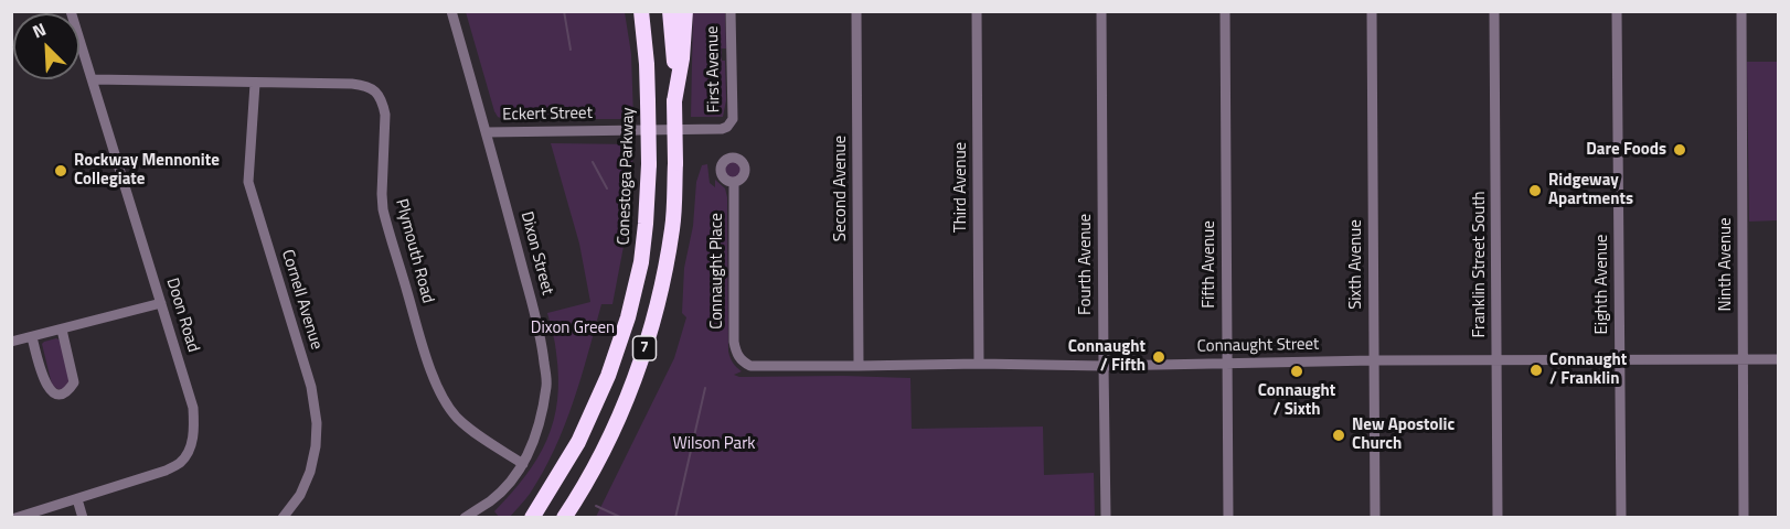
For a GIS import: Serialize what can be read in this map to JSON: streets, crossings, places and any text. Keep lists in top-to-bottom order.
{
  "streets": {
    "highway": ["Conestoga Parkway", "7"],
    "street": [
      "First Avenue",
      "Eckert Street",
      "Third Avenue",
      "Second Avenue",
      "Plymouth Road",
      "Dixon Street",
      "Fourth Avenue",
      "Fifth Avenue",
      "Sixth Avenue",
      "Franklin Street South",
      "Ninth Avenue",
      "Connaught Place",
      "Eighth Avenue",
      "Cornell Avenue",
      "Doon Road",
      "Connaught Street"
    ]
  },
  "crossings": [
    ["First Avenue", "Eckert Street"],
    ["Eckert Street", "Dixon Street"],
    ["Third Avenue", "Connaught Street"],
    ["Second Avenue", "Connaught Street"],
    ["Plymouth Road", "Dixon Street"],
    ["Plymouth Road", "Cornell Avenue"],
    ["Plymouth Road", "Doon Road"],
    ["Fourth Avenue", "Connaught Street"],
    ["Fifth Avenue", "Connaught Street"],
    ["Sixth Avenue", "Connaught Street"],
    ["Franklin Street South", "Connaught Street"],
    ["Ninth Avenue", "Connaught Street"],
    ["Connaught Place", "Connaught Street"],
    ["Eighth Avenue", "Connaught Street"]
  ],
  "parks": ["Dixon Green", "Wilson Park"],
  "places": [
    "Dare Foods",
    "Rockway Mennonite Collegiate",
    "Ridgeway Apartments",
    "Connaught / Fifth",
    "Connaught / Franklin",
    "Connaught / Sixth",
    "New Apostolic Church"
  ],
  "north": "top left"
}
